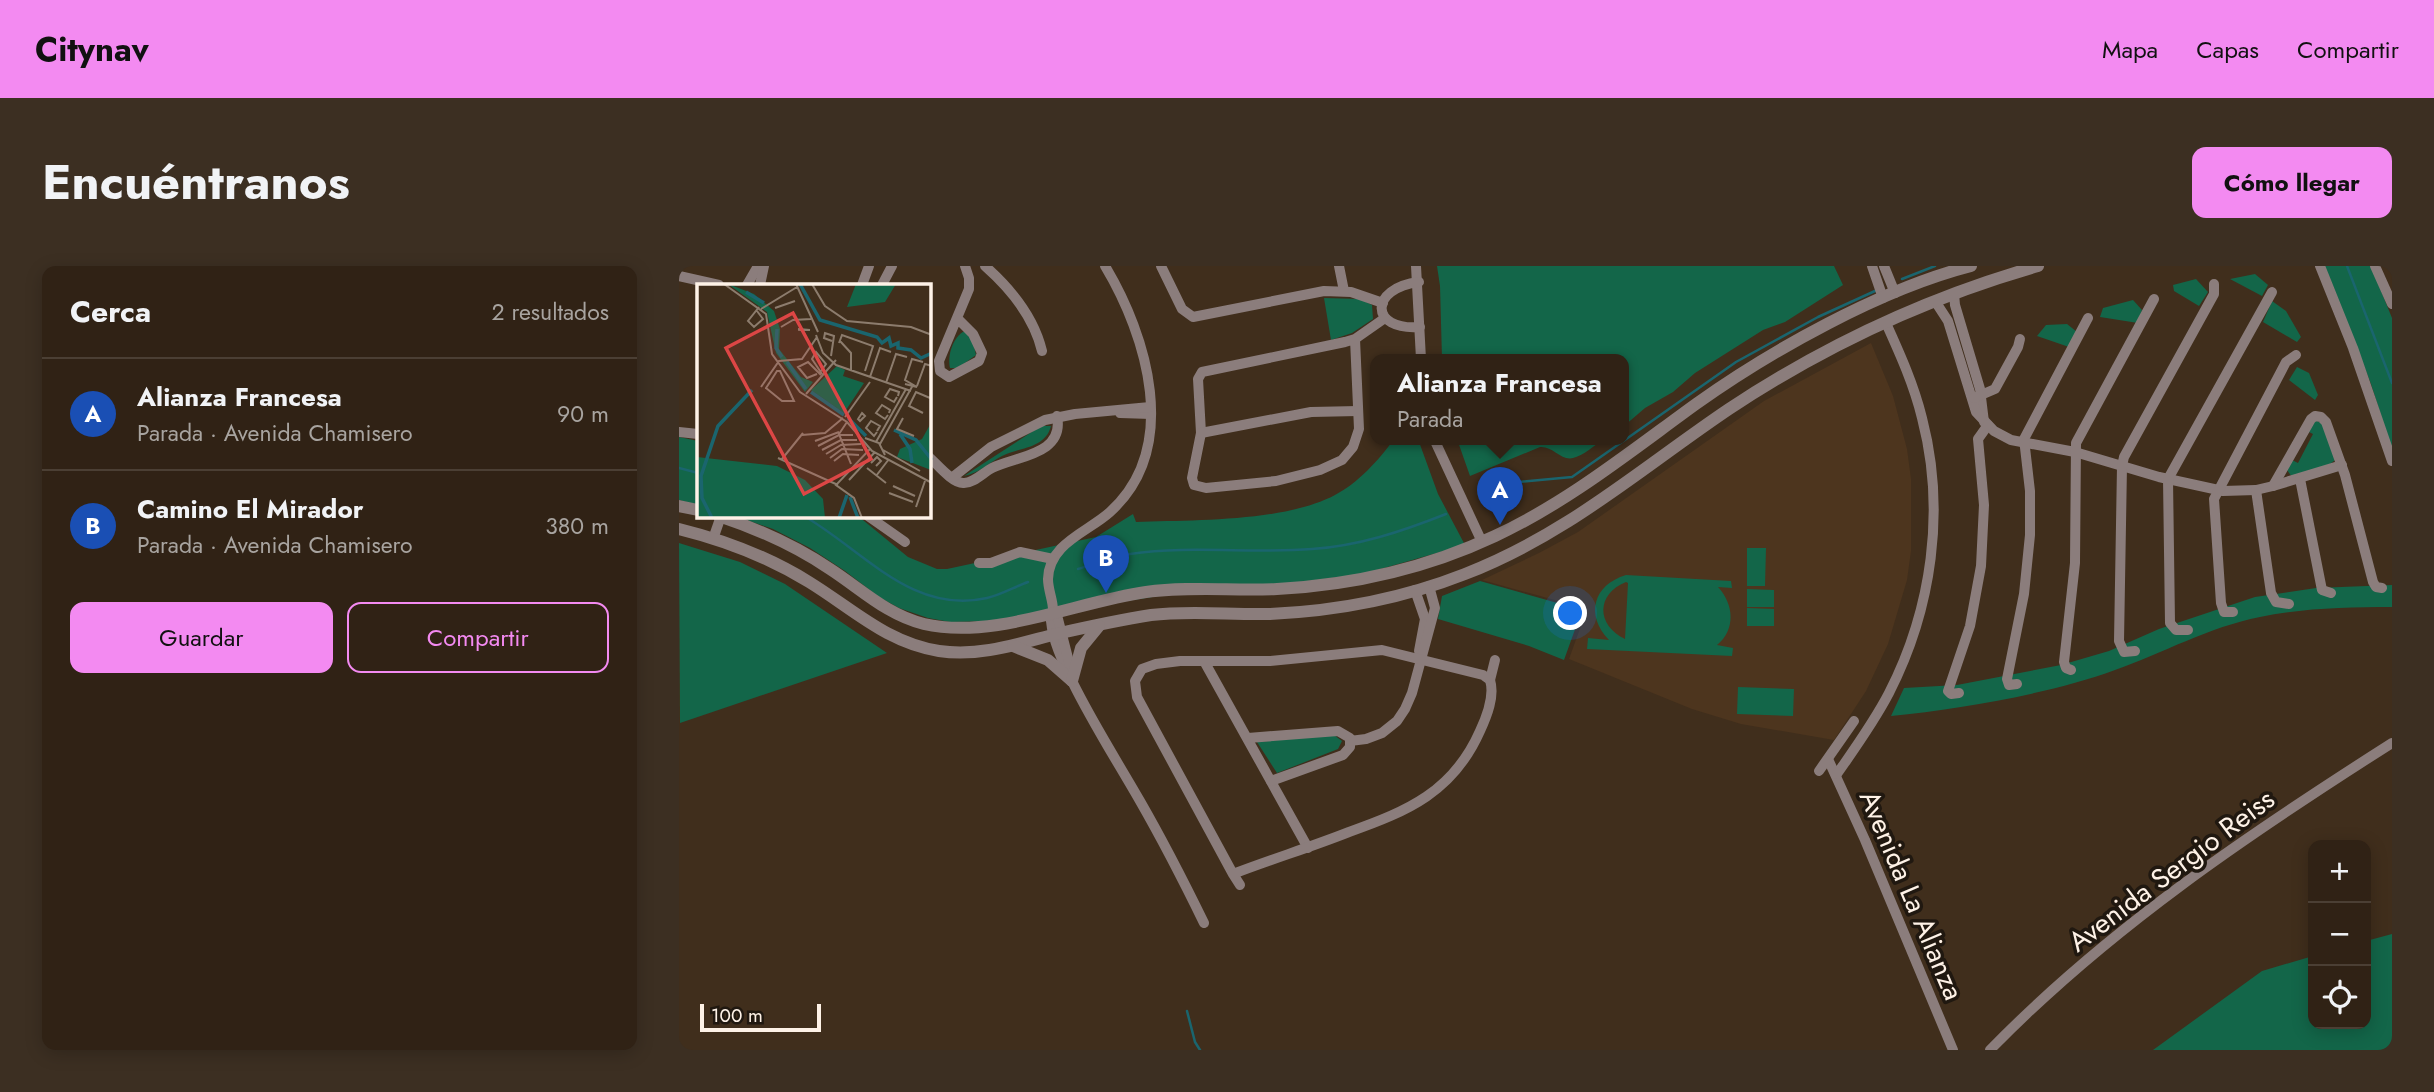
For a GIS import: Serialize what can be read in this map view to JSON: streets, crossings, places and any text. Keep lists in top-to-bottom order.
{
  "streets": {
    "street": ["Avenida Sergio Reiss", "Avenida La Alianza"]
  },
  "scale_bar": "100 m",
  "page": {
    "header": "Citynav",
    "nav": ["Mapa", "Capas", "Compartir"],
    "title": "Encuéntranos",
    "buttons": [
      "Cómo llegar",
      ["Guardar", "Compartir"]
    ],
    "heading": ["Cerca", "2 resultados"],
    "popup": ["Alianza Francesa", "Parada"],
    "list": [
      {
        "mark": "A",
        "name": "Alianza Francesa",
        "note": "Parada · Avenida Chamisero",
        "value": "90 m"
      },
      {
        "mark": "B",
        "name": "Camino El Mirador",
        "note": "Parada · Avenida Chamisero",
        "value": "380 m"
      }
    ],
    "pins": ["A", "B"],
    "map_buttons": ["+", "−"],
    "scale": "100 m"
  }
}
